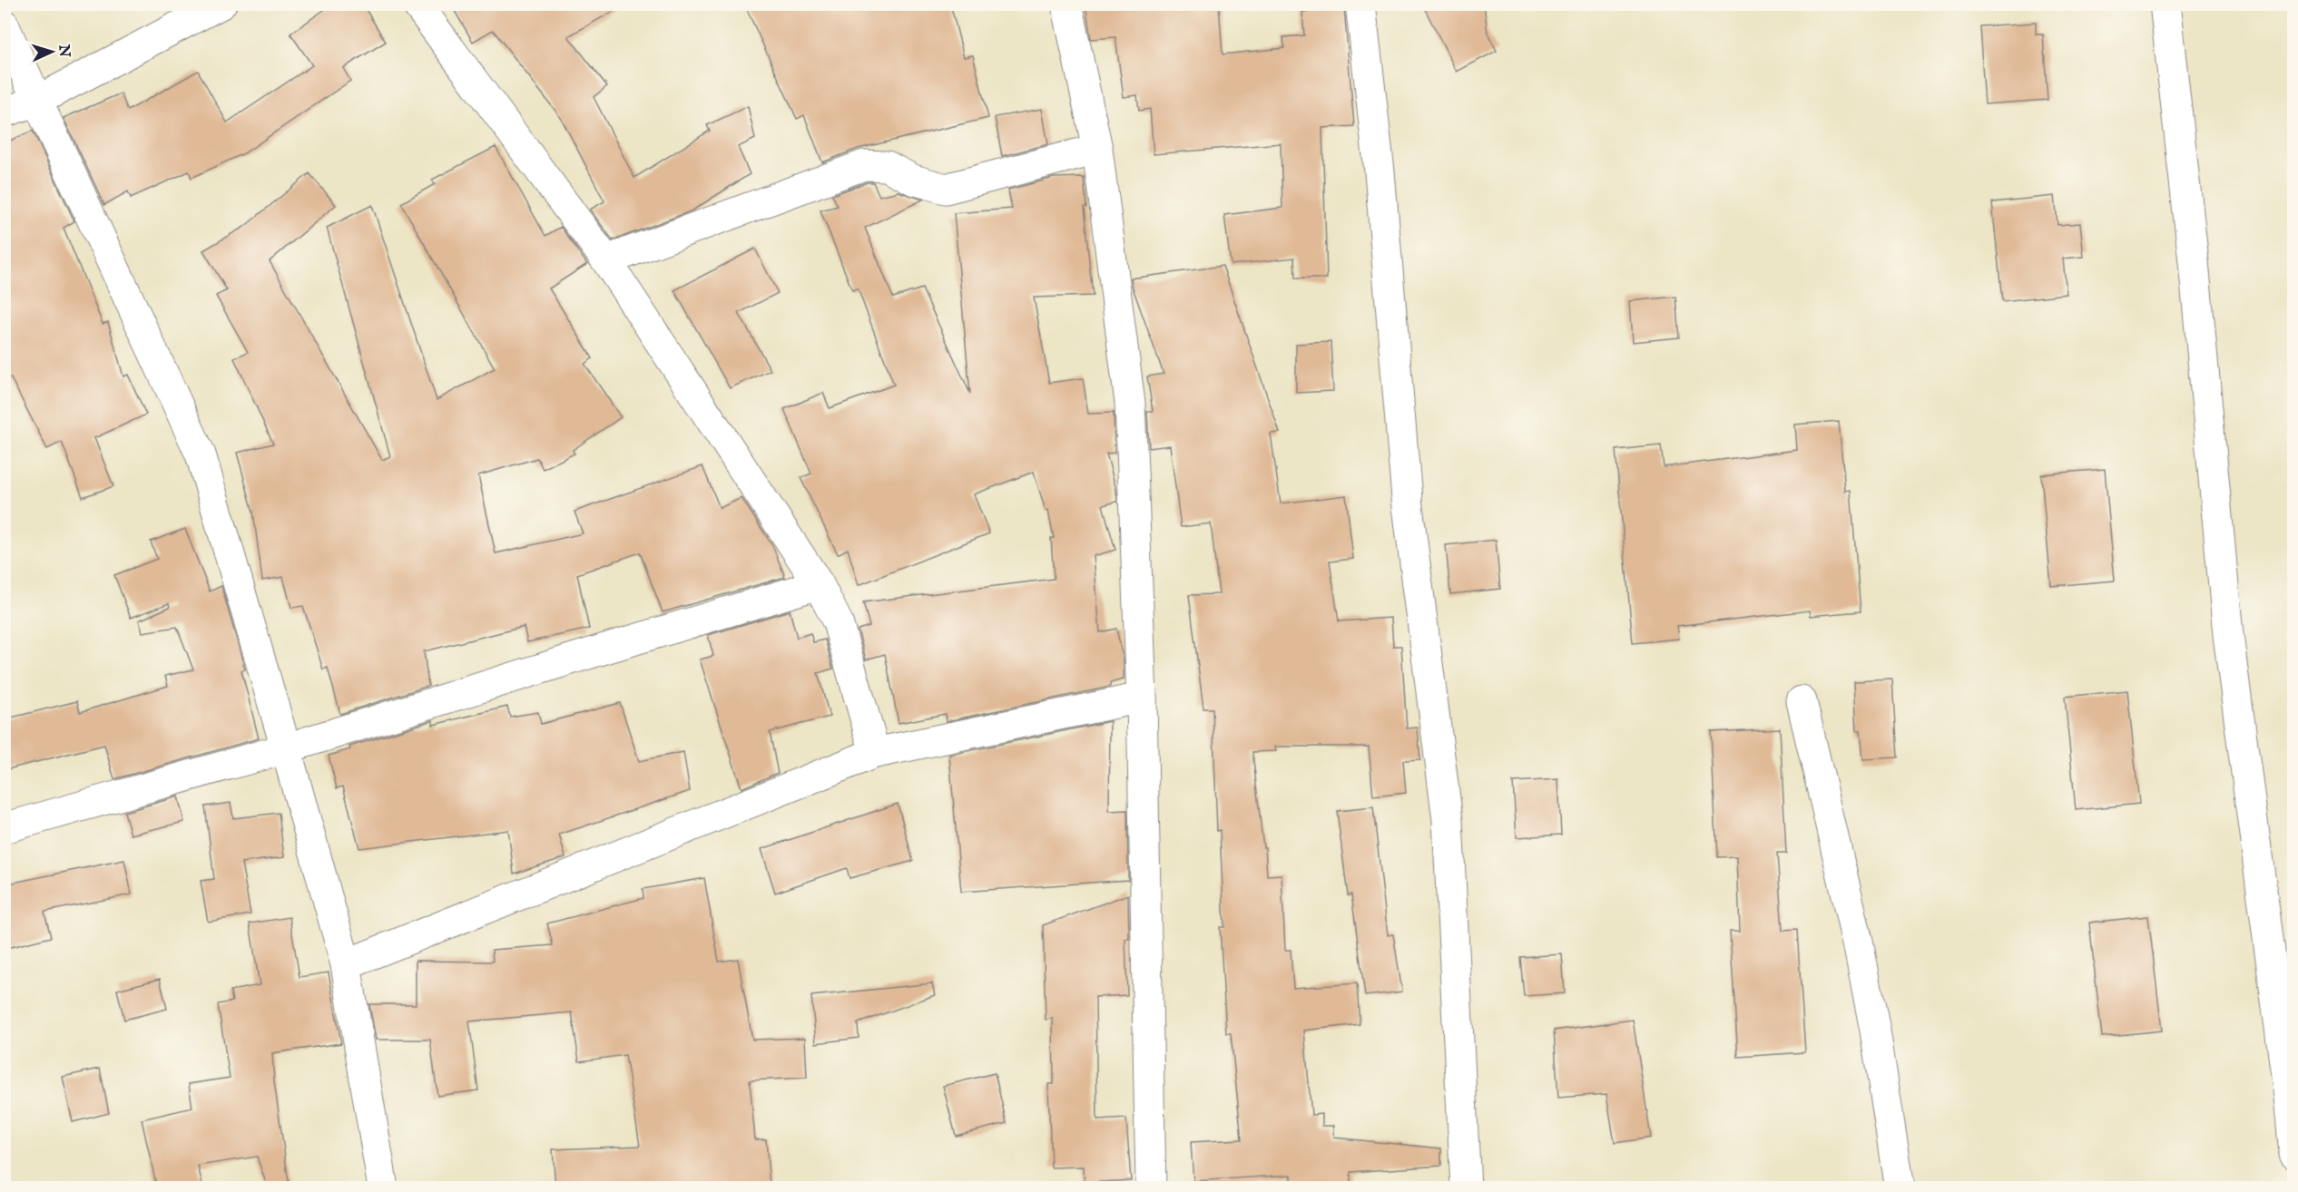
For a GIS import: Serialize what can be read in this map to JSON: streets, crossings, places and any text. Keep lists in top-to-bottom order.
{
  "north": "right"
}
